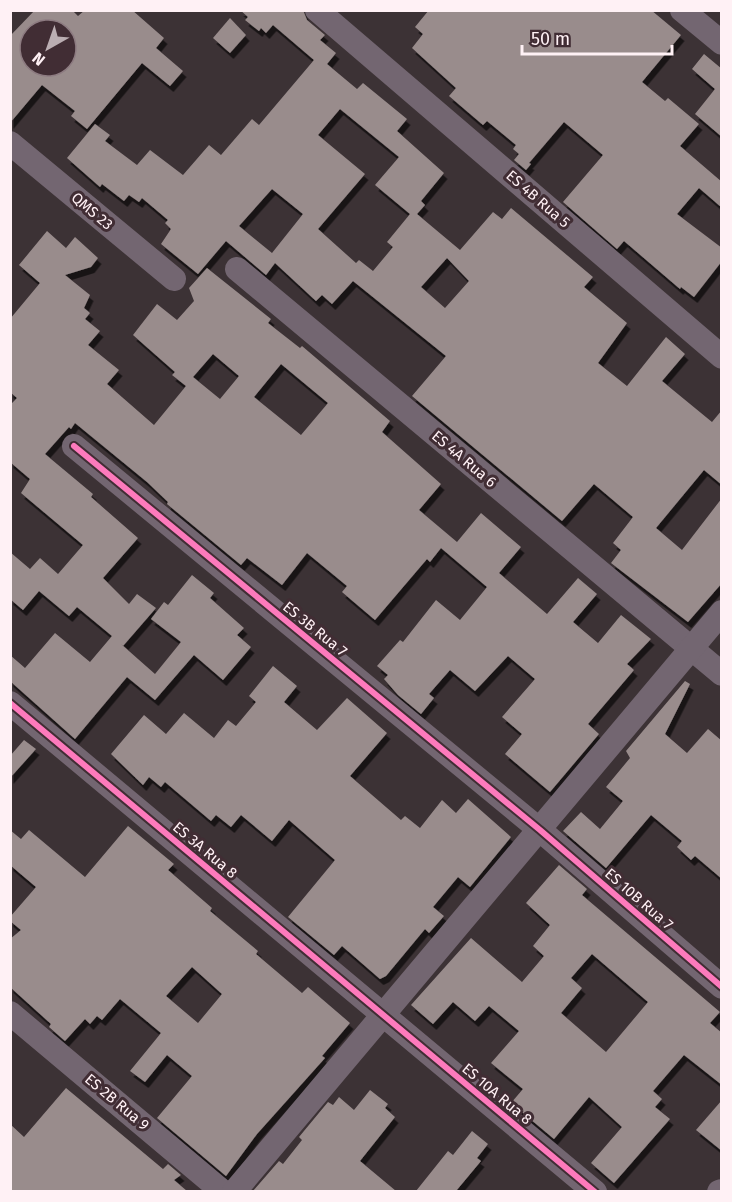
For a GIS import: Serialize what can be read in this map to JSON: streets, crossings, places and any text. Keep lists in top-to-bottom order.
{
  "streets": {
    "street": [
      "ES 4B Rua 5",
      "QMS 23",
      "ES 4A Rua 6",
      "ES 3B Rua 7",
      "ES 3A Rua 8",
      "ES 10B Rua 7",
      "ES 10A Rua 8",
      "ES 2B Rua 9"
    ]
  },
  "crossings": [
    ["ES 3B Rua 7", "ES 10B Rua 7"],
    ["ES 3A Rua 8", "ES 10A Rua 8"]
  ],
  "scale_bar": "50 m",
  "north": "bottom left"
}
